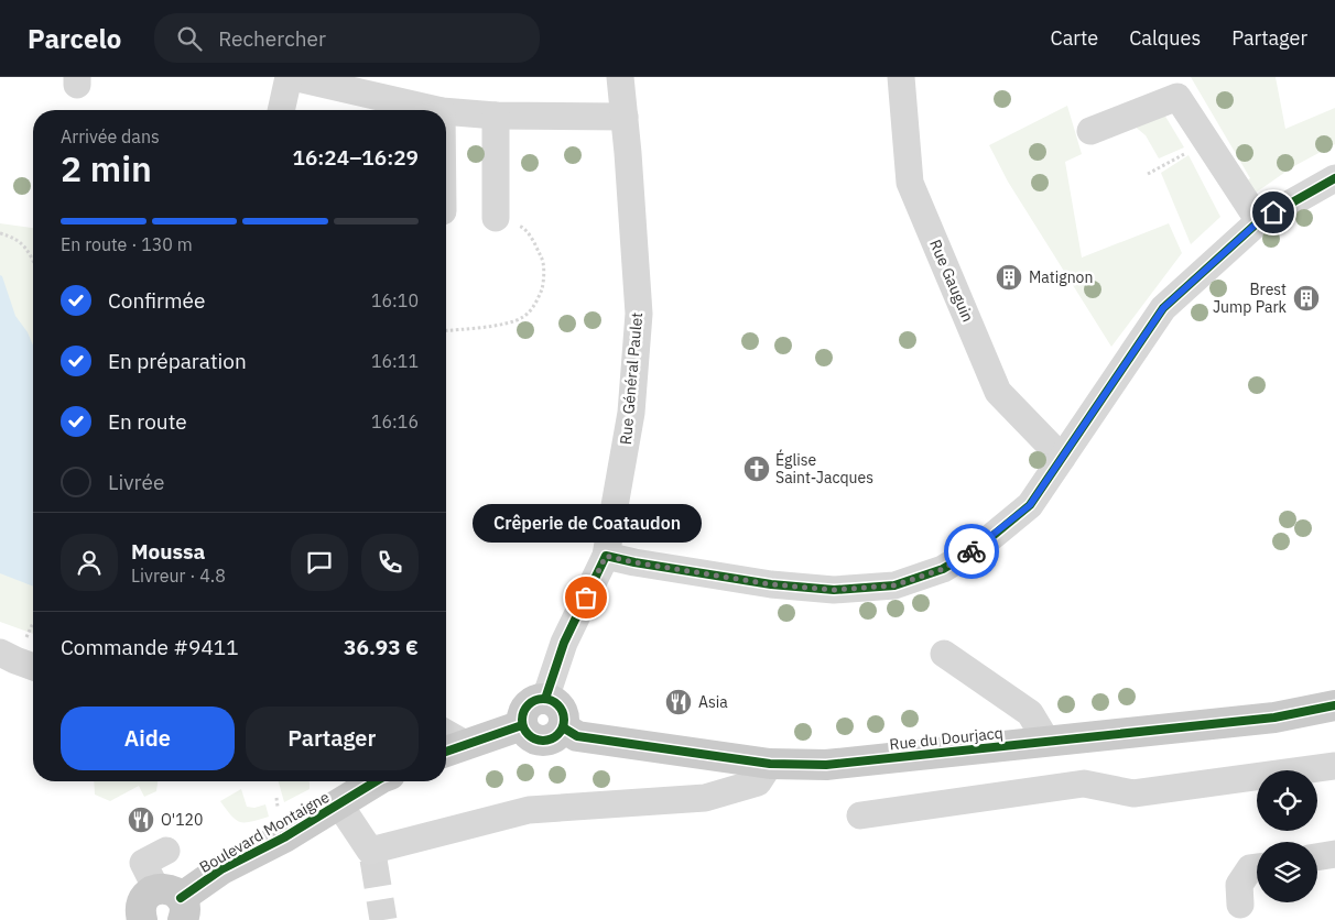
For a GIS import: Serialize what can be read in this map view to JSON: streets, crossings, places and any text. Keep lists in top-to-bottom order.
{
  "streets": {
    "main road": ["Rue du Dourjacq", "Boulevard Montaigne"],
    "street": ["Rue Gauguin", "Rue Général Paulet"]
  },
  "crossings": [
    ["Rue Général Paulet", "Rue du Dourjacq"]
  ],
  "places": {
    "building": ["Matignon", "Brest Jump Park"],
    "church": ["Église Saint-Jacques"],
    "other": ["Crêperie de Coataudon"],
    "restaurant": ["Asia", "O'120"]
  },
  "page": {
    "header": "Parcelo",
    "search": "Rechercher",
    "nav": ["Carte", "Calques", "Partager"],
    "heading": ["2 min", "Arrivée dans", "16:24–16:29"],
    "panel": [
      "Moussa",
      "Livreur · 4.8",
      "Commande #9411",
      "36.93 €"
    ],
    "bar": "En route · 130 m",
    "list": [
      ["Confirmée", "16:10"],
      ["En préparation", "16:11"],
      ["En route", "16:16"],
      "Livrée"
    ],
    "bubble": "Crêperie de Coataudon",
    "buttons": ["Aide", "Partager"]
  }
}
